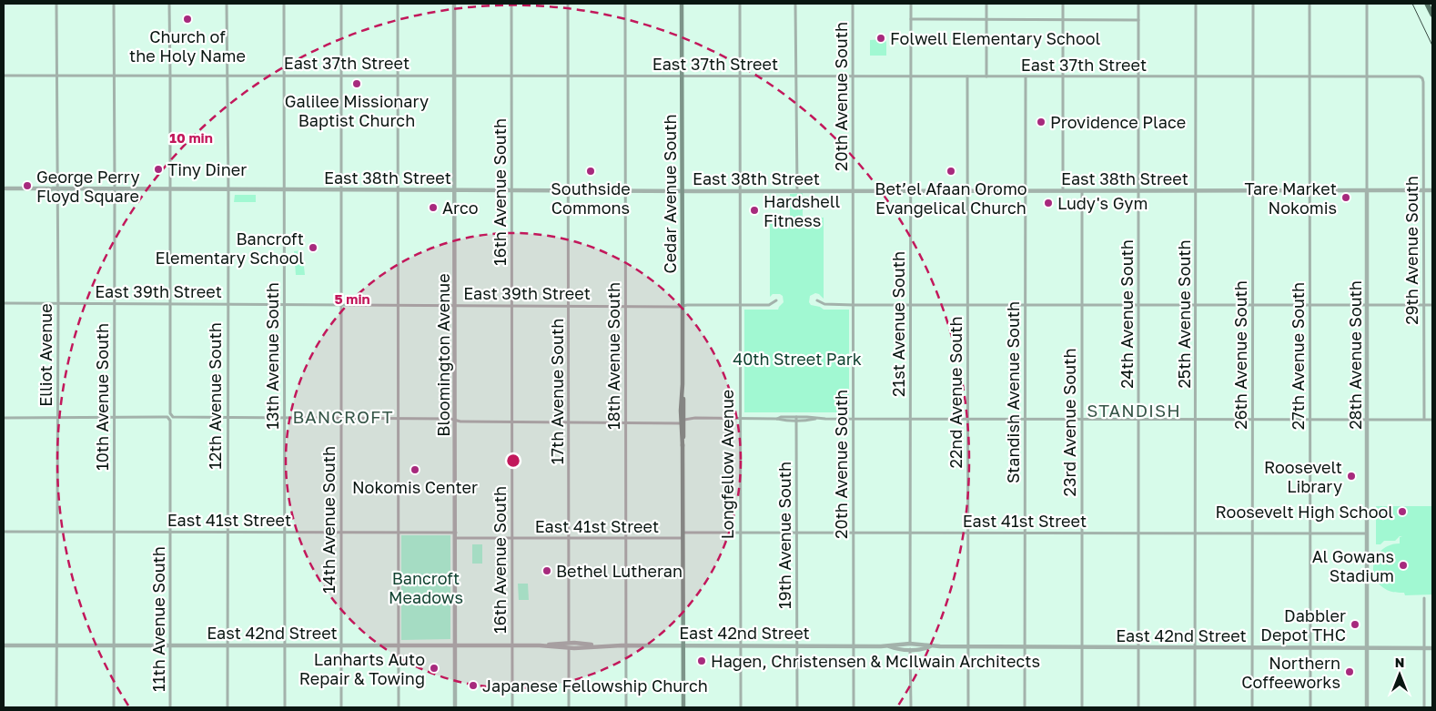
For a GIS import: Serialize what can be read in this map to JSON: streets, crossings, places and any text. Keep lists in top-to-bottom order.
{
  "streets": {
    "main road": ["Cedar Avenue South"],
    "street": [
      "East 37th Street",
      "20th Avenue South",
      "East 38th Street",
      "16th Avenue South",
      "29th Avenue South",
      "East 39th Street",
      "24th Avenue South",
      "25th Avenue South",
      "21st Avenue South",
      "Elliot Avenue",
      "Bloomington Avenue",
      "26th Avenue South",
      "28th Avenue South",
      "13th Avenue South",
      "18th Avenue South",
      "27th Avenue South",
      "17th Avenue South",
      "22nd Avenue South",
      "Standish Avenue South",
      "12th Avenue South",
      "10th Avenue South",
      "23rd Avenue South",
      "Longfellow Avenue",
      "East 41st Street",
      "14th Avenue South",
      "19th Avenue South",
      "11th Avenue South",
      "East 42nd Street"
    ]
  },
  "crossings": [
    ["East 37th Street", "20th Avenue South"],
    ["East 37th Street", "16th Avenue South"],
    ["East 37th Street", "Cedar Avenue South"],
    ["East 37th Street", "29th Avenue South"],
    ["East 37th Street", "24th Avenue South"],
    ["East 37th Street", "25th Avenue South"],
    ["East 37th Street", "21st Avenue South"],
    ["East 37th Street", "Elliot Avenue"],
    ["East 37th Street", "Bloomington Avenue"],
    ["East 37th Street", "26th Avenue South"],
    ["East 37th Street", "28th Avenue South"],
    ["East 37th Street", "13th Avenue South"],
    ["East 37th Street", "18th Avenue South"],
    ["East 37th Street", "27th Avenue South"],
    ["East 37th Street", "17th Avenue South"],
    ["East 37th Street", "22nd Avenue South"],
    ["East 37th Street", "Standish Avenue South"],
    ["East 37th Street", "12th Avenue South"],
    ["East 37th Street", "10th Avenue South"],
    ["East 37th Street", "Longfellow Avenue"],
    ["East 37th Street", "14th Avenue South"],
    ["20th Avenue South", "East 38th Street"],
    ["20th Avenue South", "East 41st Street"],
    ["20th Avenue South", "East 42nd Street"],
    ["East 38th Street", "16th Avenue South"],
    ["East 38th Street", "Cedar Avenue South"],
    ["East 38th Street", "29th Avenue South"],
    ["East 38th Street", "24th Avenue South"],
    ["East 38th Street", "25th Avenue South"],
    ["East 38th Street", "21st Avenue South"],
    ["East 38th Street", "Elliot Avenue"],
    ["East 38th Street", "Bloomington Avenue"],
    ["East 38th Street", "26th Avenue South"],
    ["East 38th Street", "28th Avenue South"],
    ["East 38th Street", "13th Avenue South"],
    ["East 38th Street", "18th Avenue South"],
    ["East 38th Street", "27th Avenue South"],
    ["East 38th Street", "17th Avenue South"],
    ["East 38th Street", "22nd Avenue South"],
    ["East 38th Street", "Standish Avenue South"],
    ["East 38th Street", "12th Avenue South"],
    ["East 38th Street", "10th Avenue South"],
    ["East 38th Street", "23rd Avenue South"],
    ["East 38th Street", "Longfellow Avenue"],
    ["East 38th Street", "14th Avenue South"],
    ["16th Avenue South", "East 39th Street"],
    ["16th Avenue South", "East 41st Street"],
    ["16th Avenue South", "East 42nd Street"],
    ["Cedar Avenue South", "East 39th Street"],
    ["Cedar Avenue South", "East 41st Street"],
    ["Cedar Avenue South", "East 42nd Street"],
    ["East 39th Street", "Elliot Avenue"],
    ["East 39th Street", "Bloomington Avenue"],
    ["East 39th Street", "13th Avenue South"],
    ["East 39th Street", "18th Avenue South"],
    ["East 39th Street", "17th Avenue South"],
    ["East 39th Street", "12th Avenue South"],
    ["East 39th Street", "10th Avenue South"],
    ["East 39th Street", "Longfellow Avenue"],
    ["East 39th Street", "14th Avenue South"],
    ["24th Avenue South", "East 41st Street"],
    ["24th Avenue South", "East 42nd Street"],
    ["25th Avenue South", "East 41st Street"],
    ["25th Avenue South", "East 42nd Street"],
    ["21st Avenue South", "East 41st Street"],
    ["21st Avenue South", "East 42nd Street"],
    ["Elliot Avenue", "East 41st Street"],
    ["Elliot Avenue", "East 42nd Street"],
    ["Bloomington Avenue", "East 41st Street"],
    ["Bloomington Avenue", "East 42nd Street"],
    ["26th Avenue South", "East 41st Street"],
    ["26th Avenue South", "East 42nd Street"],
    ["28th Avenue South", "East 41st Street"],
    ["28th Avenue South", "East 42nd Street"],
    ["13th Avenue South", "East 41st Street"],
    ["13th Avenue South", "East 42nd Street"],
    ["18th Avenue South", "East 41st Street"],
    ["18th Avenue South", "East 42nd Street"],
    ["27th Avenue South", "East 41st Street"],
    ["27th Avenue South", "East 42nd Street"],
    ["17th Avenue South", "East 41st Street"],
    ["17th Avenue South", "East 42nd Street"],
    ["22nd Avenue South", "East 41st Street"],
    ["22nd Avenue South", "East 42nd Street"],
    ["Standish Avenue South", "East 41st Street"],
    ["Standish Avenue South", "East 42nd Street"],
    ["12th Avenue South", "East 41st Street"],
    ["12th Avenue South", "East 42nd Street"],
    ["10th Avenue South", "East 41st Street"],
    ["10th Avenue South", "11th Avenue South"],
    ["10th Avenue South", "East 42nd Street"],
    ["23rd Avenue South", "East 41st Street"],
    ["23rd Avenue South", "East 42nd Street"],
    ["Longfellow Avenue", "East 41st Street"],
    ["Longfellow Avenue", "East 42nd Street"],
    ["East 41st Street", "14th Avenue South"],
    ["East 41st Street", "19th Avenue South"],
    ["East 41st Street", "11th Avenue South"],
    ["14th Avenue South", "East 42nd Street"],
    ["19th Avenue South", "East 42nd Street"],
    ["11th Avenue South", "East 42nd Street"]
  ],
  "districts": ["STANDISH", "BANCROFT"],
  "parks": ["40th Street Park", "Bancroft Meadows"],
  "places": [
    "Church of the Holy Name",
    "Folwell Elementary School",
    "Galilee Missionary Baptist Church",
    "Providence Place",
    "Tiny Diner",
    "Southside Commons",
    "Bet’el Afaan Oromo Evangelical Church",
    "George Perry Floyd Square",
    "Tare Market Nokomis",
    "Ludy's Gym",
    "Arco",
    "Hardshell Fitness",
    "Bancroft Elementary School",
    "Nokomis Center",
    "Roosevelt Library",
    "Roosevelt High School",
    "Al Gowans Stadium",
    "Bethel Lutheran",
    "Dabbler Depot THC",
    "Hagen, Christensen & McIlwain Architects",
    "Lanharts Auto Repair & Towing",
    "Northern Coffeeworks",
    "Japanese Fellowship Church"
  ],
  "north": "top",
  "rings": ["10 min", "5 min"]
}
